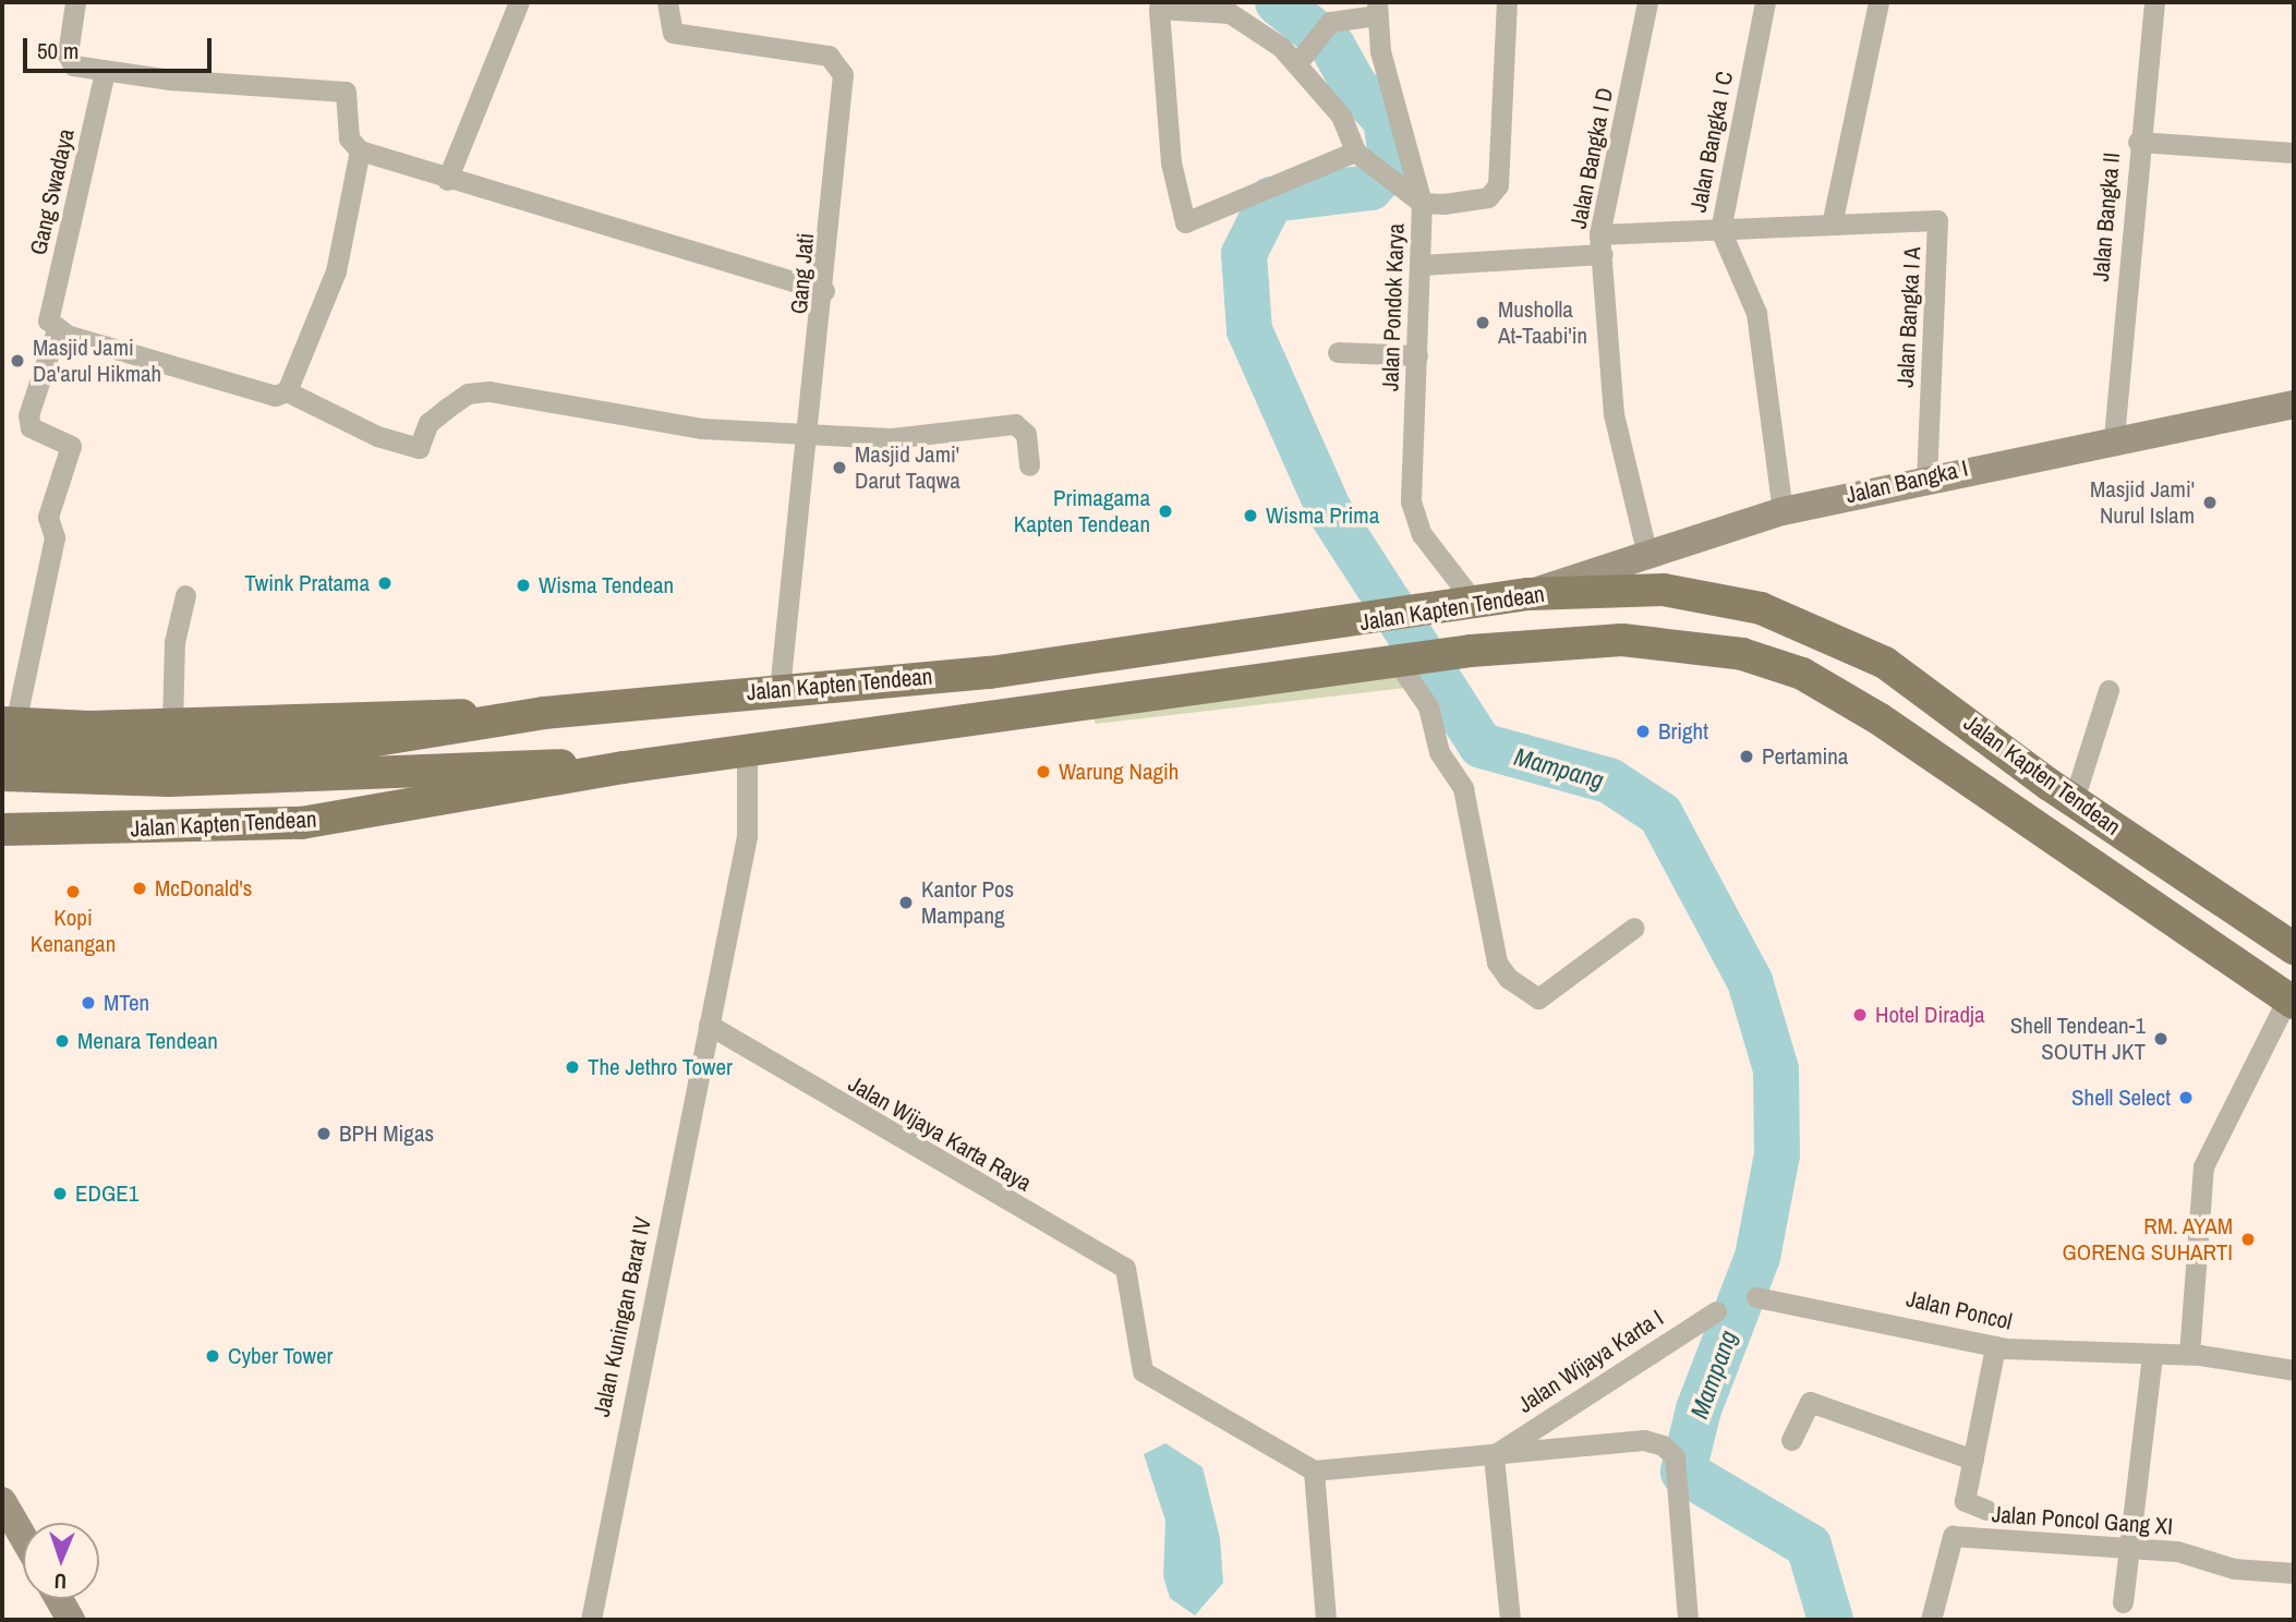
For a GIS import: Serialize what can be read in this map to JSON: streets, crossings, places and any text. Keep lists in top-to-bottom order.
{
  "streets": {
    "main road": ["Jalan Kapten Tendean"],
    "street": [
      "Jalan Bangka I C",
      "Jalan Bangka I D",
      "Gang Swadaya",
      "Jalan Bangka II",
      "Gang Jati",
      "Jalan Pondok Karya",
      "Jalan Bangka I A",
      "Jalan Bangka I",
      "Jalan Wijaya Karta Raya",
      "Jalan Poncol",
      "Jalan Kuningan Barat IV",
      "Jalan Wijaya Karta I",
      "Jalan Poncol Gang XI"
    ]
  },
  "crossings": [
    ["Jalan Bangka I C", "Jalan Bangka I"],
    ["Jalan Bangka I D", "Jalan Bangka I"],
    ["Gang Swadaya", "Jalan Kapten Tendean"],
    ["Jalan Bangka II", "Jalan Bangka I"],
    ["Gang Jati", "Jalan Kapten Tendean"],
    ["Jalan Pondok Karya", "Jalan Kapten Tendean"],
    ["Jalan Bangka I A", "Jalan Bangka I"],
    ["Jalan Bangka I", "Jalan Kapten Tendean"],
    ["Jalan Wijaya Karta Raya", "Jalan Kuningan Barat IV"],
    ["Jalan Wijaya Karta Raya", "Jalan Wijaya Karta I"]
  ],
  "water": ["Mampang"],
  "places": [
    "Musholla At-Taabi'in",
    "Masjid Jami Da'arul Hikmah",
    "Masjid Jami' Darut Taqwa",
    "Masjid Jami' Nurul Islam",
    "Primagama Kapten Tendean",
    "Wisma Prima",
    "Twink Pratama",
    "Wisma Tendean",
    "Bright",
    "Pertamina",
    "Warung Nagih",
    "McDonald's",
    "Kopi Kenangan",
    "Kantor Pos Mampang",
    "MTen",
    "Hotel Diradja",
    "Shell Tendean-1 SOUTH JKT",
    "Menara Tendean",
    "The Jethro Tower",
    "Shell Select",
    "BPH Migas",
    "EDGE1",
    "RM. AYAM GORENG SUHARTI",
    "Cyber Tower"
  ],
  "scale_bar": "50 m",
  "north": "bottom"
}
